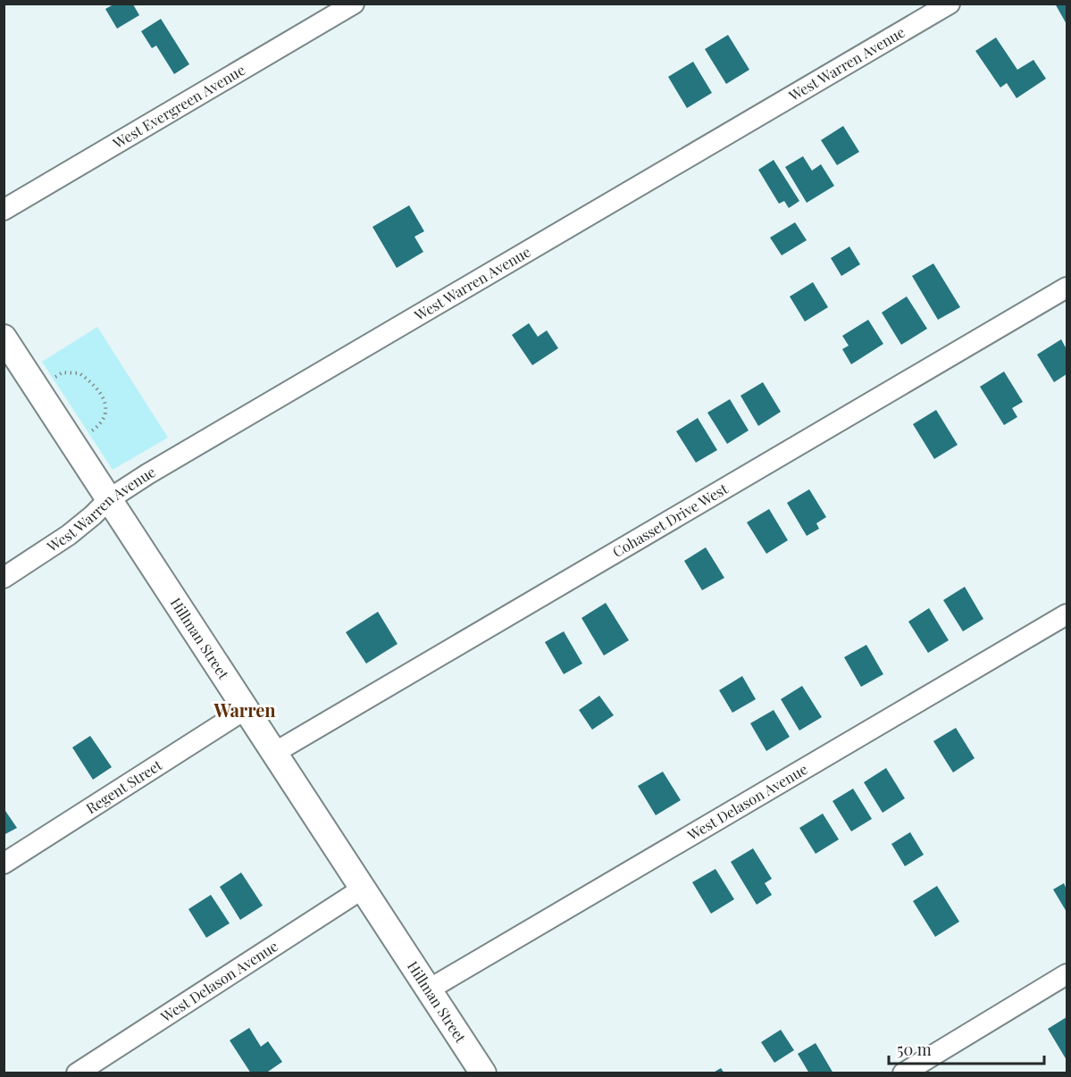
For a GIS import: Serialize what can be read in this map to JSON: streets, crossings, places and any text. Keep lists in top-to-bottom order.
{
  "streets": {
    "street": [
      "West Warren Avenue",
      "West Evergreen Avenue",
      "Cohasset Drive West",
      "Hillman Street",
      "Regent Street",
      "West Delason Avenue"
    ]
  },
  "crossings": [
    ["West Warren Avenue", "Hillman Street"],
    ["Cohasset Drive West", "Hillman Street"],
    ["Hillman Street", "Regent Street"],
    ["Hillman Street", "West Delason Avenue"]
  ],
  "districts": ["Warren"],
  "scale_bar": "50 m"
}
